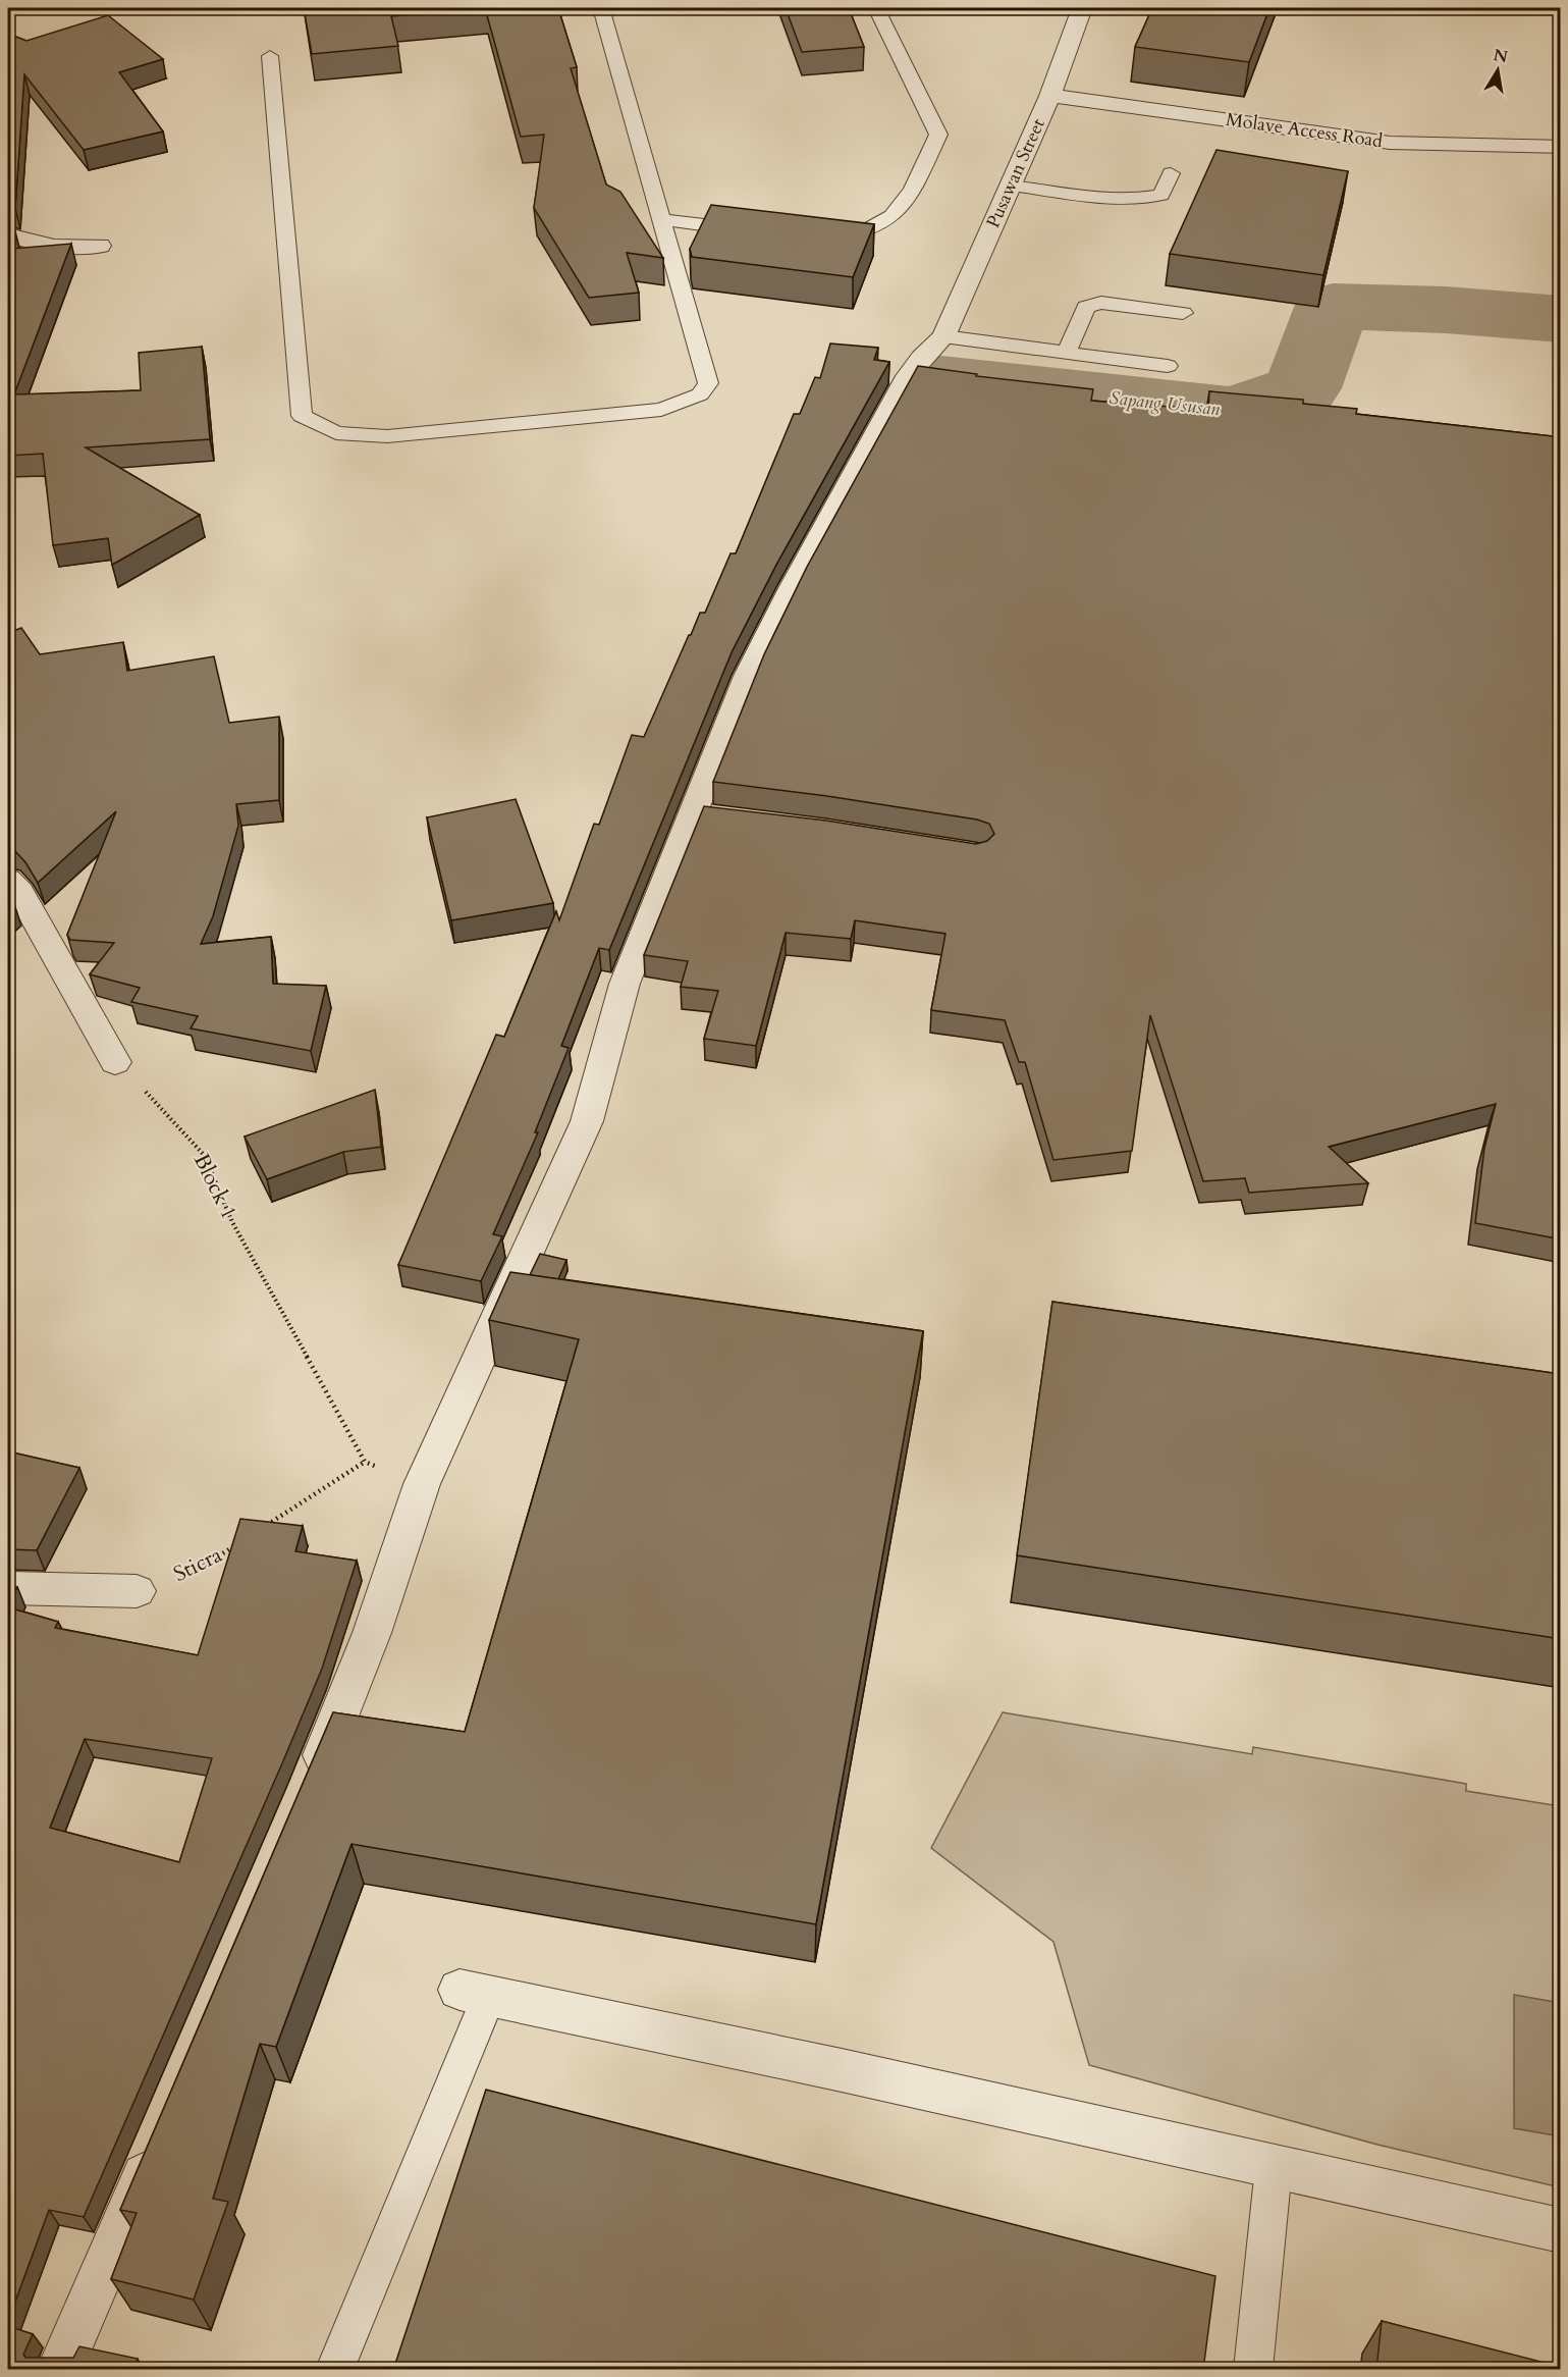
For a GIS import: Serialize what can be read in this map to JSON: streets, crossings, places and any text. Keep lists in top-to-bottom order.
{
  "streets": {
    "street": ["Molave Access Road", "Pusawan Street"],
    "path": ["Block 1", "Sticra"]
  },
  "crossings": [
    ["Molave Access Road", "Pusawan Street"]
  ],
  "water": ["Sapang Ususan"],
  "north": "top"
}
